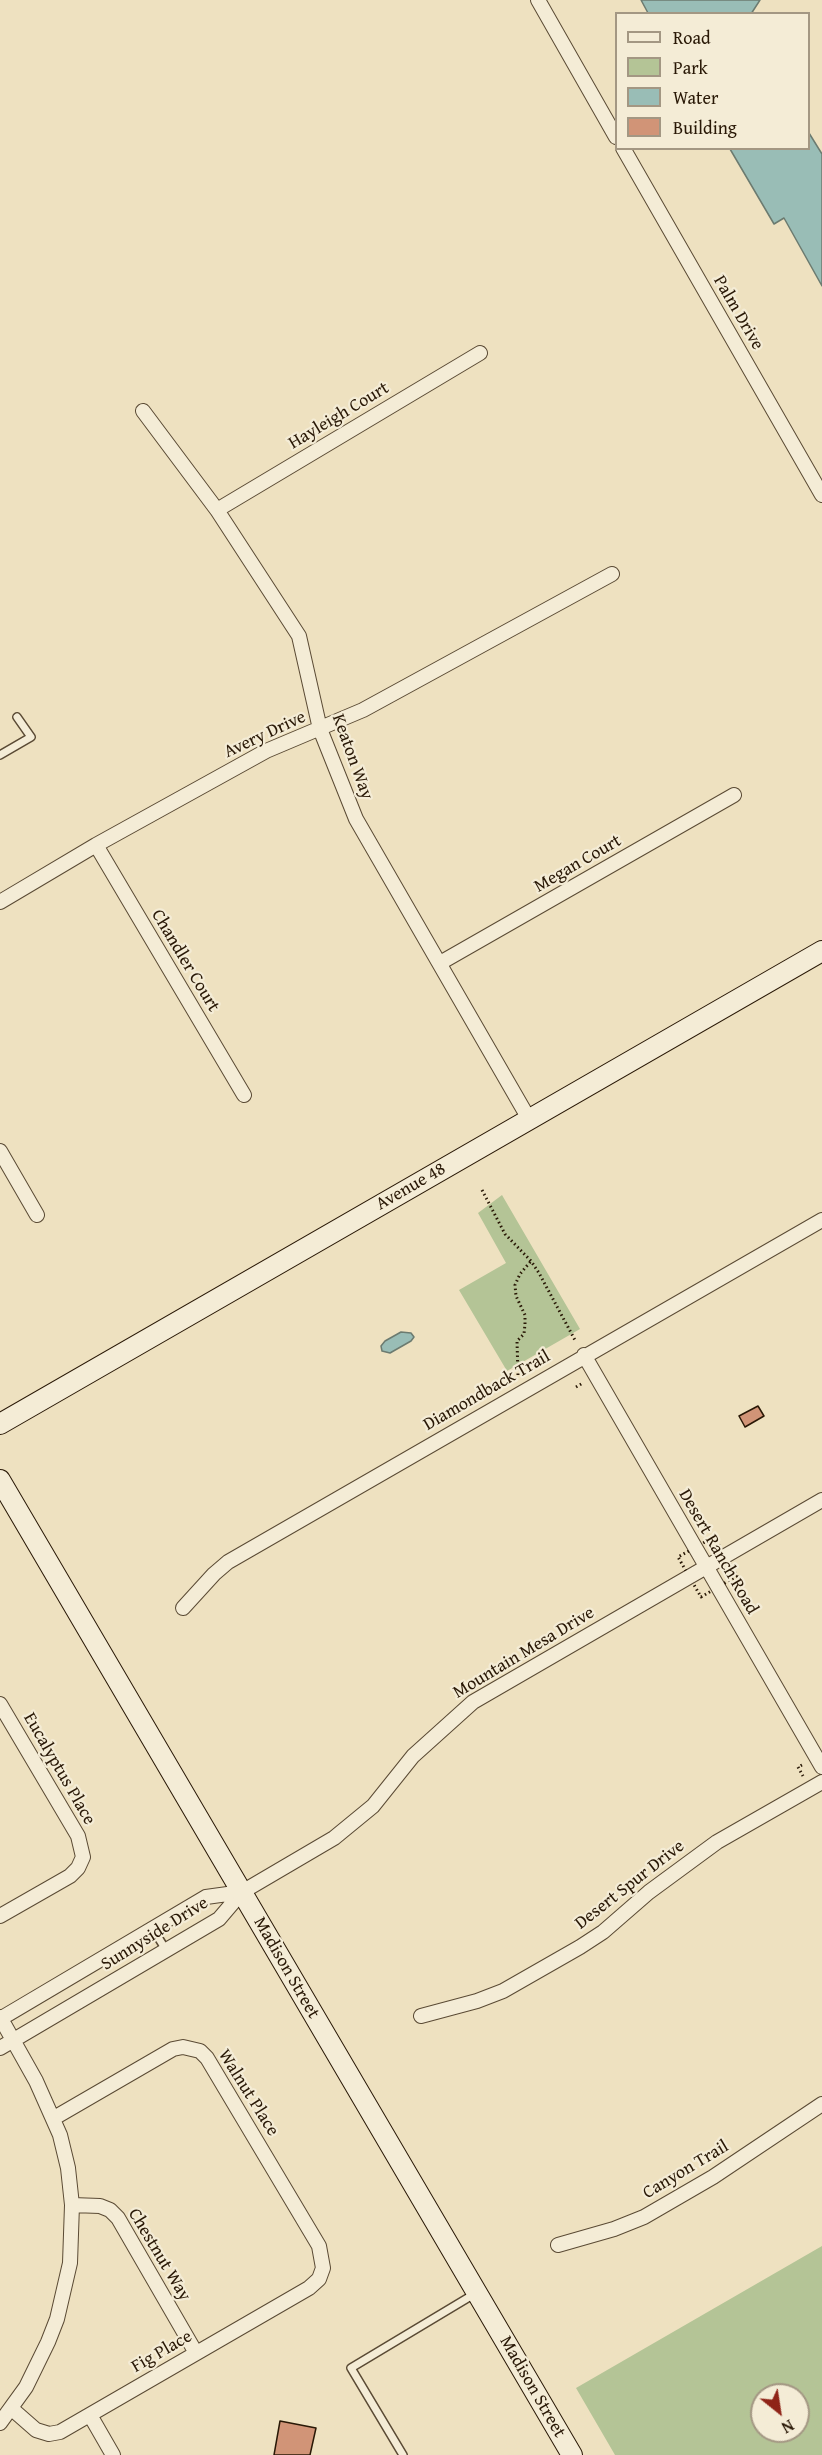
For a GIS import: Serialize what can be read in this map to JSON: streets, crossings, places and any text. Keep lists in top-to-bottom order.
{
  "streets": {
    "main road": ["Avenue 48", "Madison Street"],
    "street": [
      "Palm Drive",
      "Hayleigh Court",
      "Avery Drive",
      "Keaton Way",
      "Megan Court",
      "Chandler Court",
      "Diamondback Trail",
      "Desert Ranch Road",
      "Mountain Mesa Drive",
      "Eucalyptus Place",
      "Desert Spur Drive",
      "Sunnyside Drive",
      "Walnut Place",
      "Canyon Trail",
      "Chestnut Way",
      "Fig Place"
    ]
  },
  "crossings": [
    ["Hayleigh Court", "Keaton Way"],
    ["Avery Drive", "Keaton Way"],
    ["Avery Drive", "Chandler Court"],
    ["Keaton Way", "Megan Court"],
    ["Keaton Way", "Avenue 48"],
    ["Diamondback Trail", "Desert Ranch Road"],
    ["Desert Ranch Road", "Mountain Mesa Drive"],
    ["Mountain Mesa Drive", "Sunnyside Drive"],
    ["Mountain Mesa Drive", "Madison Street"],
    ["Sunnyside Drive", "Madison Street"],
    ["Walnut Place", "Fig Place"],
    ["Chestnut Way", "Fig Place"]
  ],
  "legend": [
    "Road",
    "Park",
    "Water",
    "Building"
  ],
  "north": "bottom right"
}
